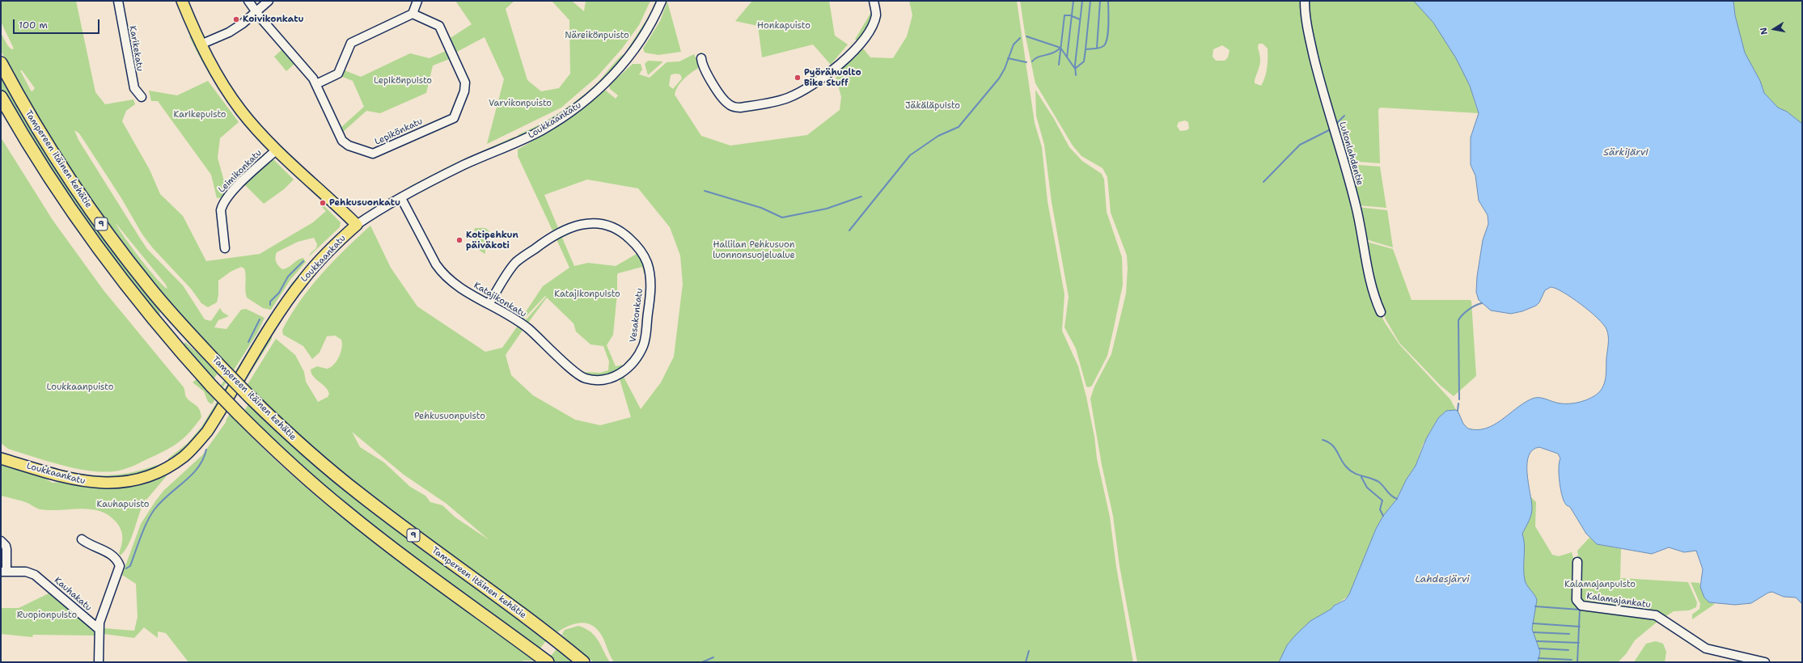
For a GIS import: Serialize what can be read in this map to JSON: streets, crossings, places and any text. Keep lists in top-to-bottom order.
{
  "streets": {
    "highway": ["Tampereen itäinen kehätie", "9"],
    "main road": ["Loukkaankatu"],
    "street": [
      "Karikekatu",
      "Lepikönkatu",
      "Lukonlahdentie",
      "Leimikonkatu",
      "Katajikonkatu",
      "Vesakonkatu",
      "Kauhakatu",
      "Kalamajankatu"
    ]
  },
  "crossings": [
    ["Loukkaankatu", "Katajikonkatu"],
    ["Katajikonkatu", "Vesakonkatu"]
  ],
  "water": ["Särkijärvi", "Lahdesjärvi"],
  "parks": [
    "Honkapuisto",
    "Näreikönpuisto",
    "Lepikönpuisto",
    "Varvikonpuisto",
    "Jäkäläpuisto",
    "Karikepuisto",
    "Hallilan Pehkusuon luonnonsuojelualue",
    "Katajikonpuisto",
    "Loukkaanpuisto",
    "Pehkusuonpuisto",
    "Kauhapuisto",
    "Kalamajanpuisto",
    "Ruopionpuisto"
  ],
  "places": [
    "Koivikonkatu",
    "Pyörähuolto Bike Stuff",
    "Pehkusuonkatu",
    "Kotipehkun päiväkoti"
  ],
  "scale_bar": "100 m",
  "north": "left"
}
